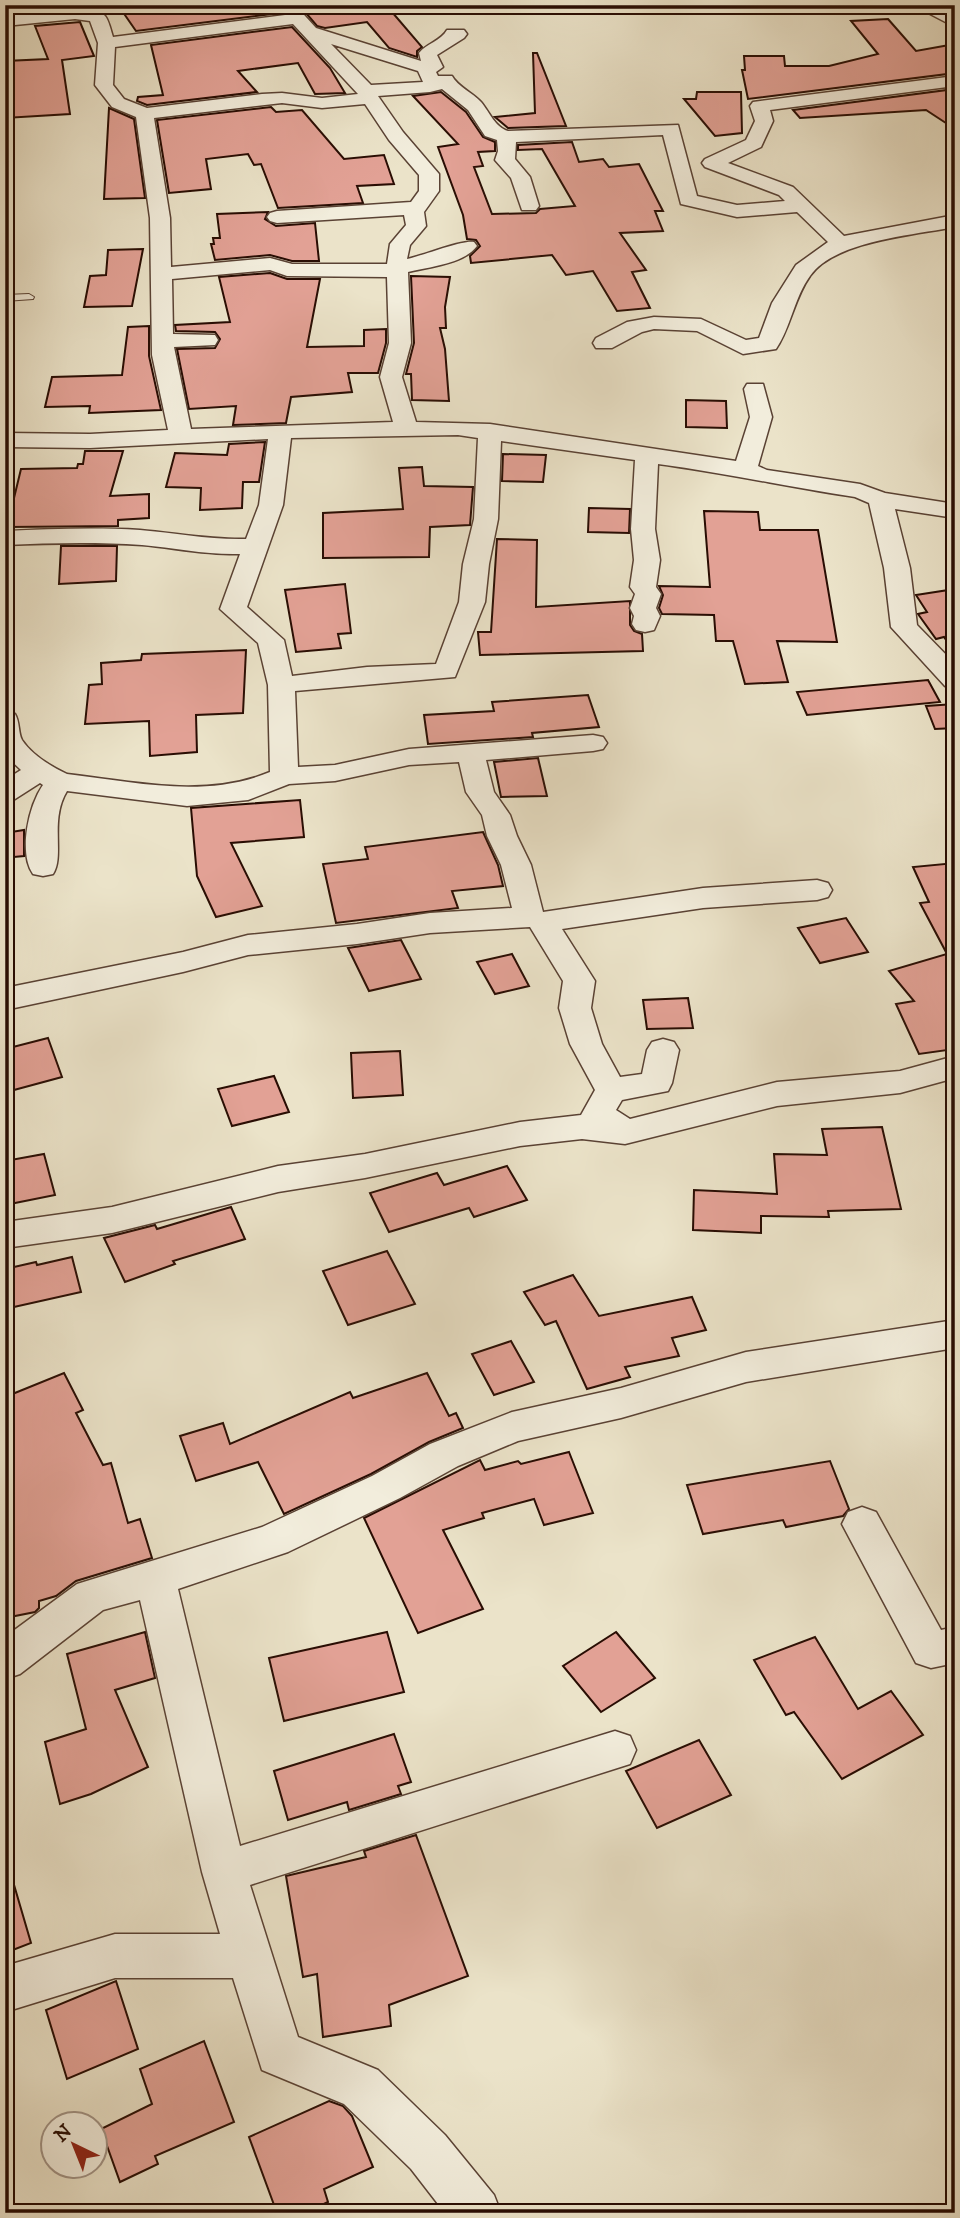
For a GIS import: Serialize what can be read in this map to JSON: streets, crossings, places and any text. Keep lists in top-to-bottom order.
{
  "north": "top left"
}
